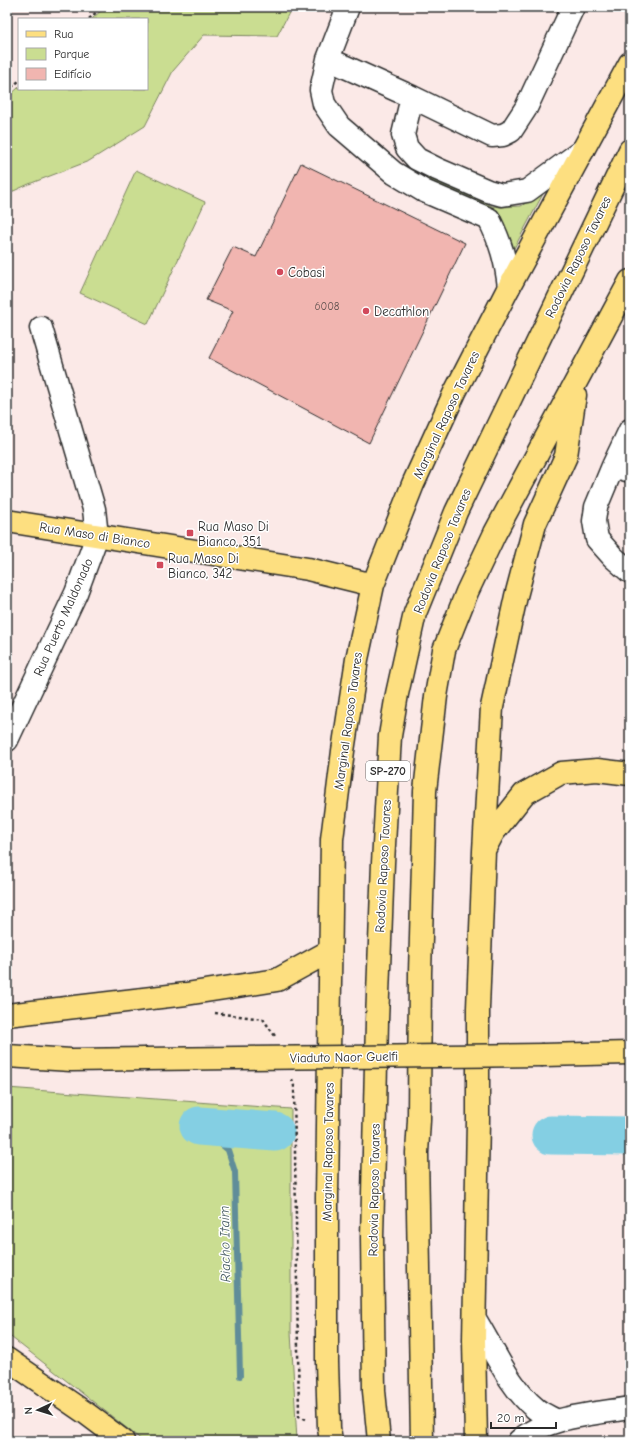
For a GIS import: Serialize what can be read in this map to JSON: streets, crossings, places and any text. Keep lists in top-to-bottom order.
{
  "streets": {
    "main road": [
      "Rodovia Raposo Tavares",
      "Marginal Raposo Tavares",
      "Rua Maso di Bianco",
      "SP-270",
      "Viaduto Naor Guelfi"
    ],
    "street": ["Rua Puerto Maldonado"]
  },
  "crossings": [
    ["Marginal Raposo Tavares", "Rua Maso di Bianco"],
    ["Rua Maso di Bianco", "Rua Puerto Maldonado"]
  ],
  "water": ["Riacho Itaim"],
  "places": {
    "other": ["Cobasi", "Decathlon"],
    "transit": ["Rua Maso Di Bianco, 351", "Rua Maso Di Bianco, 342"]
  },
  "house_numbers": ["6008"],
  "legend": ["Rua", "Parque", "Edifício"],
  "scale_bar": "20 m",
  "north": "left"
}
